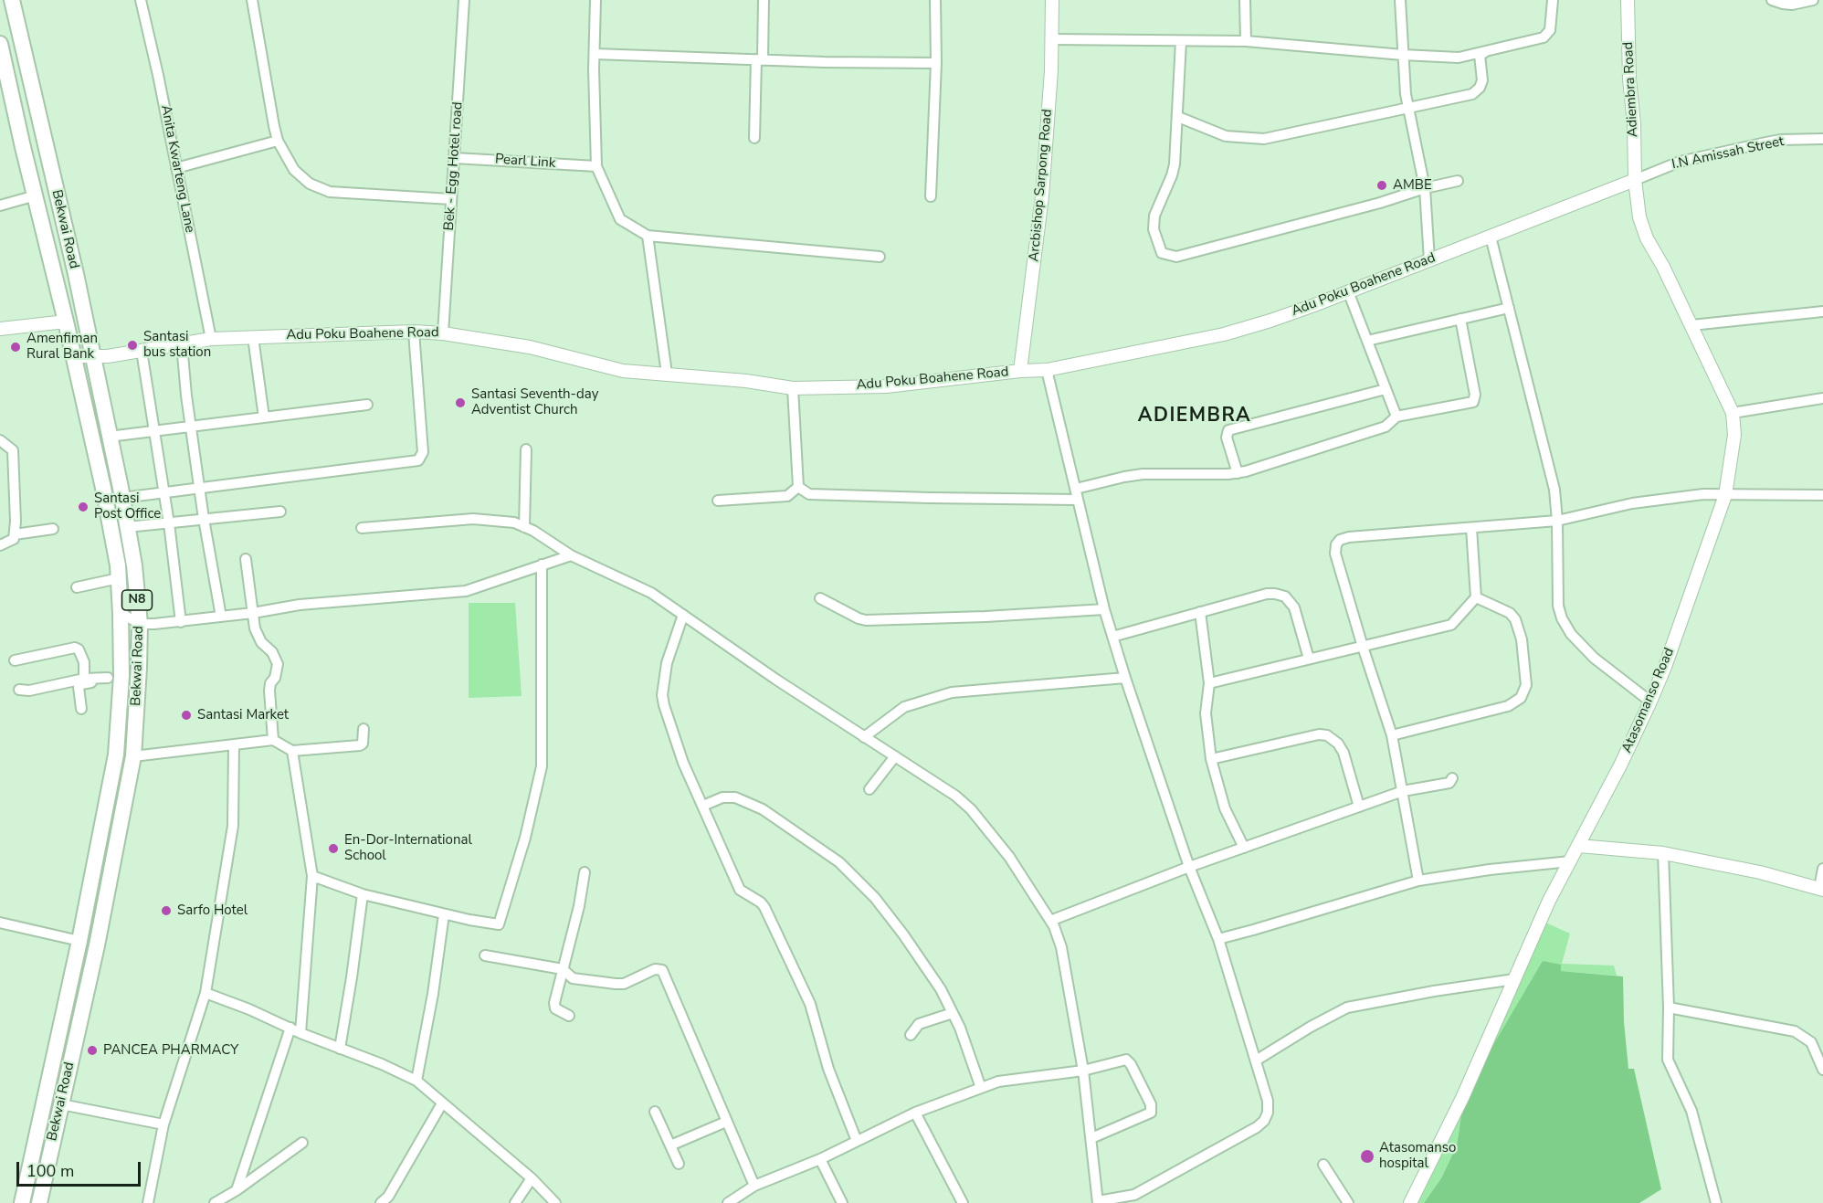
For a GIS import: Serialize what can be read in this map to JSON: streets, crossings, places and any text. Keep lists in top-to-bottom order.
{
  "streets": {
    "highway": ["Bekwai Road", "N8"],
    "street": [
      "Adiembra Road",
      "I.N Amissah Street",
      "Pearl Link",
      "Bek - Egg Hotel road",
      "Anita Kwarteng Lane",
      "Arcbishop Sarpong Road",
      "Adu Poku Boahene Road",
      "Atasomanso Road"
    ]
  },
  "crossings": [
    ["Adiembra Road", "I.N Amissah Street"],
    ["Adiembra Road", "Adu Poku Boahene Road"],
    ["Adiembra Road", "Atasomanso Road"],
    ["I.N Amissah Street", "Adu Poku Boahene Road"],
    ["I.N Amissah Street", "Atasomanso Road"],
    ["Pearl Link", "Bek - Egg Hotel road"],
    ["Bek - Egg Hotel road", "Adu Poku Boahene Road"],
    ["Anita Kwarteng Lane", "Adu Poku Boahene Road"],
    ["Arcbishop Sarpong Road", "Adu Poku Boahene Road"],
    ["Bekwai Road", "Adu Poku Boahene Road"],
    ["Adu Poku Boahene Road", "Atasomanso Road"]
  ],
  "districts": ["ADIEMBRA"],
  "places": [
    "AMBE",
    "Santasi bus station",
    "Amenfiman Rural Bank",
    "Santasi Seventh-day Adventist Church",
    "Santasi Post Office",
    "Santasi Market",
    "En-Dor-International School",
    "Sarfo Hotel",
    "PANCEA PHARMACY",
    "Atasomanso hospital"
  ],
  "scale_bar": "100 m"
}
